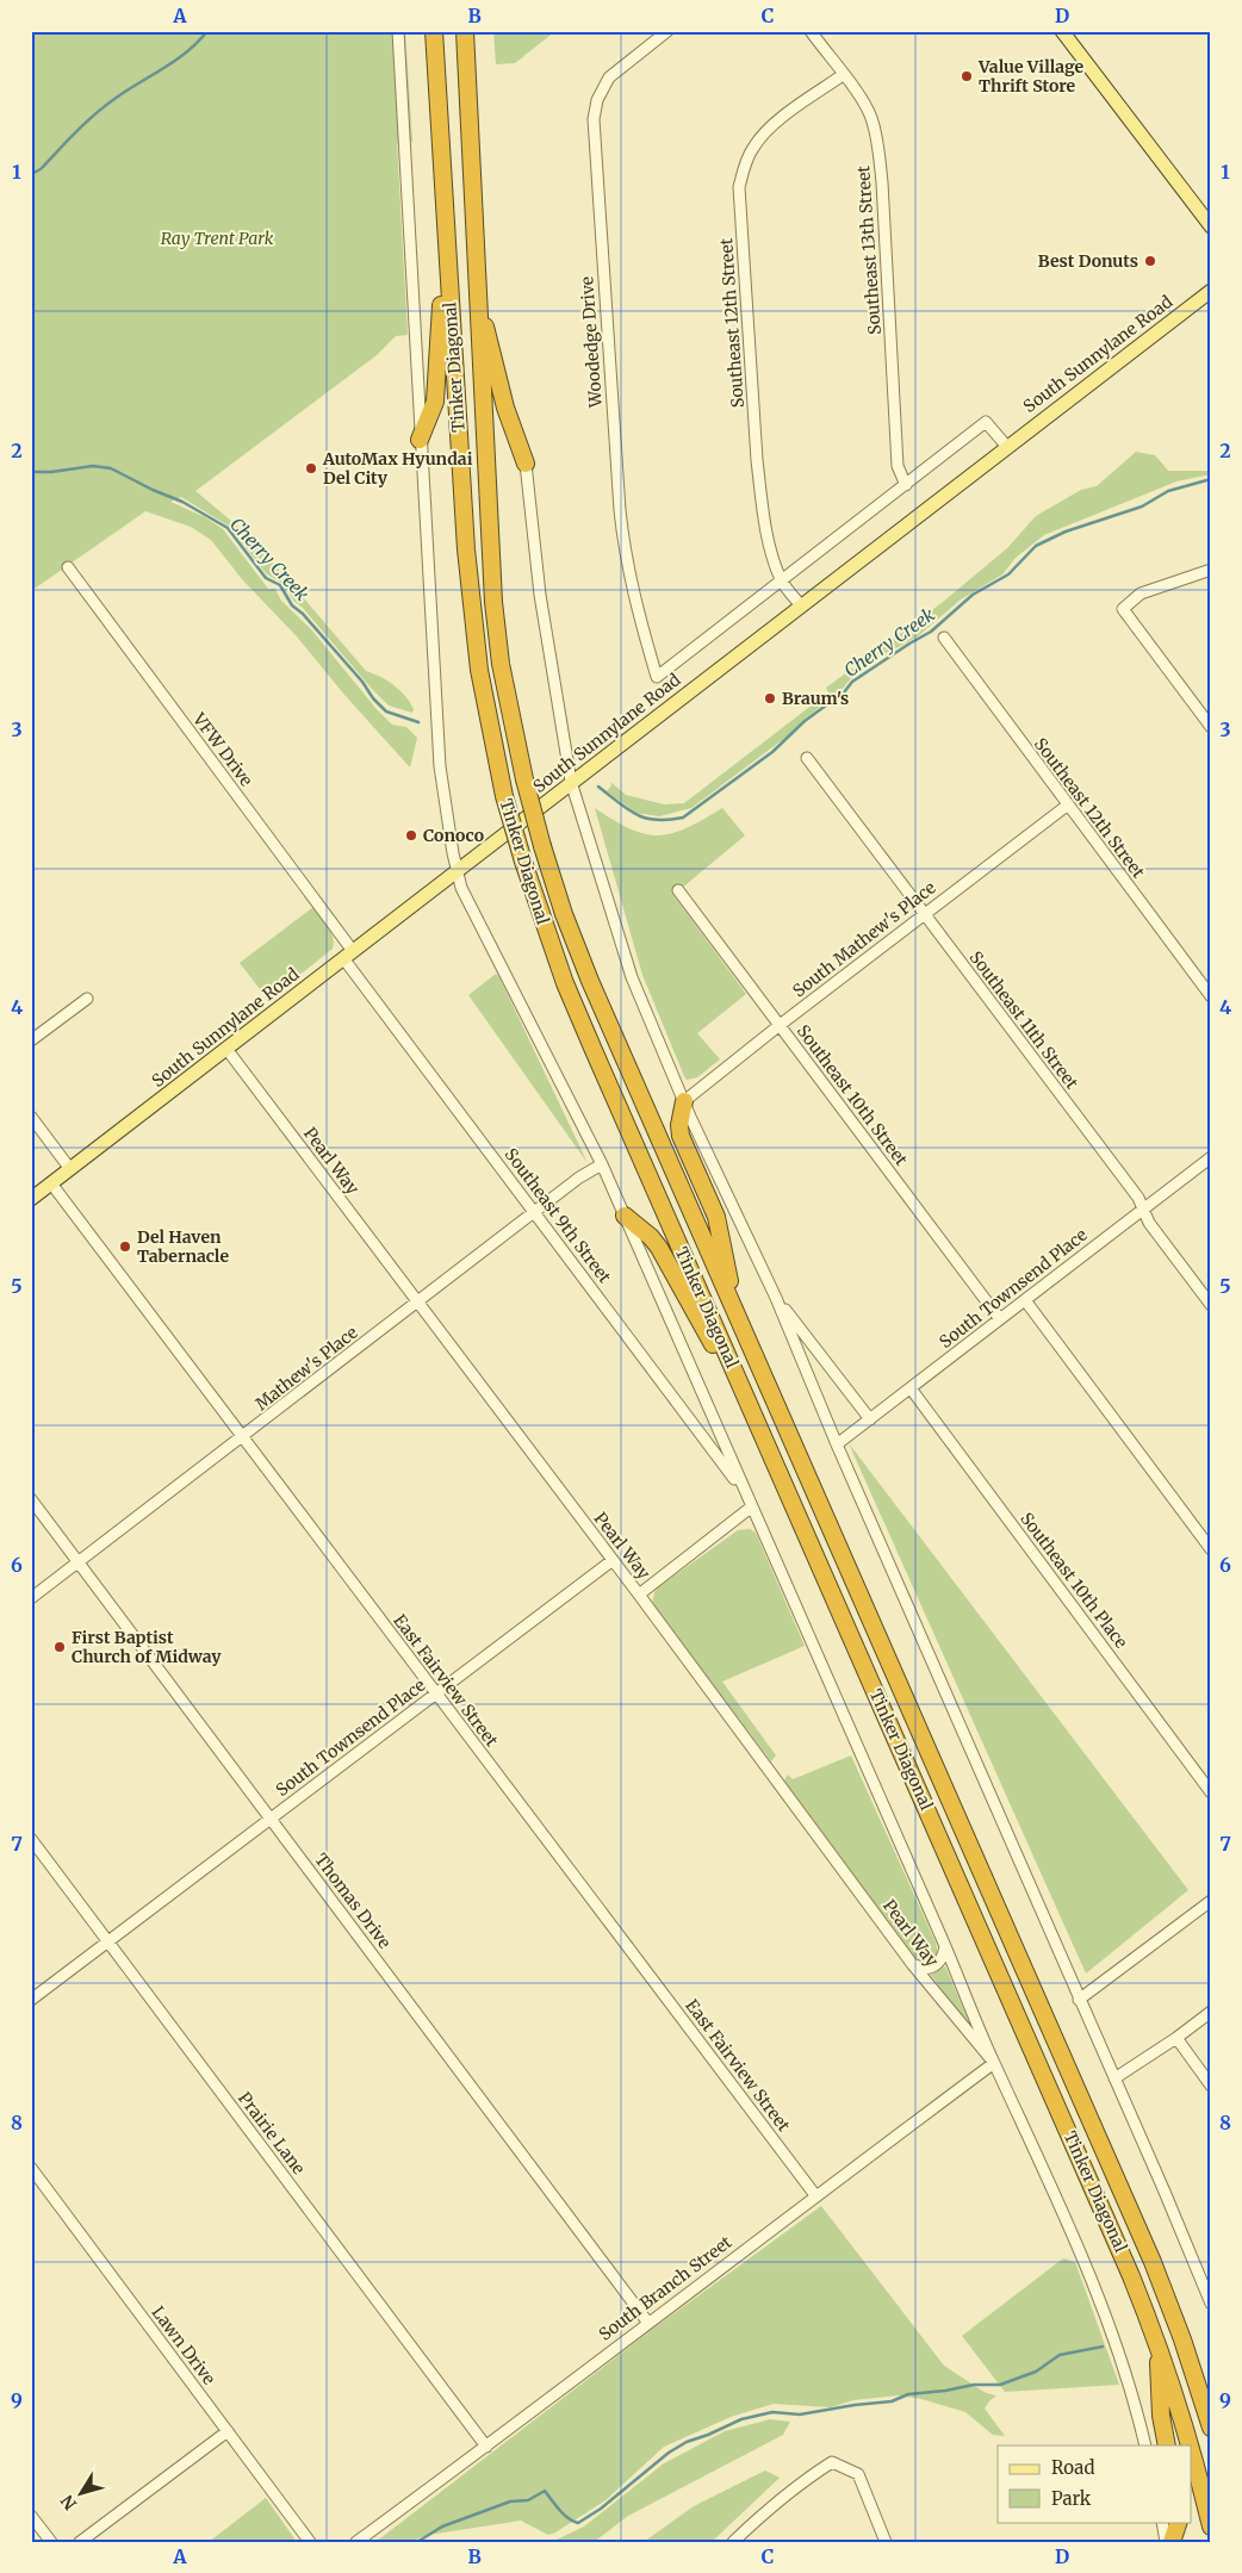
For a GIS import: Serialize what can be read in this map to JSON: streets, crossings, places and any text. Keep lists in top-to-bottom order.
{
  "streets": {
    "highway": ["Tinker Diagonal"],
    "main road": ["South Sunnylane Road"],
    "street": [
      "Southeast 13th Street",
      "Southeast 12th Street",
      "Woodedge Drive",
      "VFW Drive",
      "South Mathew's Place",
      "Southeast 11th Street",
      "Southeast 10th Street",
      "Pearl Way",
      "Southeast 9th Street",
      "South Townsend Place",
      "Mathew's Place",
      "Southeast 10th Place",
      "East Fairview Street",
      "Thomas Drive",
      "Prairie Lane",
      "South Branch Street",
      "Lawn Drive"
    ]
  },
  "crossings": [
    ["Southeast 13th Street", "Southeast 12th Street"],
    ["Southeast 13th Street", "South Sunnylane Road"],
    ["Southeast 12th Street", "South Sunnylane Road"],
    ["Southeast 12th Street", "South Mathew's Place"],
    ["Woodedge Drive", "South Sunnylane Road"],
    ["South Sunnylane Road", "VFW Drive"],
    ["South Sunnylane Road", "Pearl Way"],
    ["South Sunnylane Road", "Southeast 9th Street"],
    ["South Sunnylane Road", "East Fairview Street"],
    ["VFW Drive", "Southeast 9th Street"],
    ["South Mathew's Place", "Southeast 11th Street"],
    ["South Mathew's Place", "Southeast 10th Street"],
    ["Southeast 11th Street", "South Townsend Place"],
    ["Southeast 10th Street", "South Townsend Place"],
    ["Pearl Way", "South Townsend Place"],
    ["Pearl Way", "Mathew's Place"],
    ["Pearl Way", "South Branch Street"],
    ["Southeast 9th Street", "Mathew's Place"],
    ["South Townsend Place", "Southeast 10th Place"],
    ["South Townsend Place", "East Fairview Street"],
    ["South Townsend Place", "Thomas Drive"],
    ["South Townsend Place", "Prairie Lane"],
    ["Mathew's Place", "East Fairview Street"],
    ["Mathew's Place", "Thomas Drive"],
    ["East Fairview Street", "South Branch Street"],
    ["Thomas Drive", "South Branch Street"],
    ["Prairie Lane", "South Branch Street"]
  ],
  "water": ["Cherry Creek"],
  "parks": ["Ray Trent Park"],
  "places": [
    "Value Village Thrift Store",
    "Best Donuts",
    "AutoMax Hyundai Del City",
    "Braum's",
    "Conoco",
    "Del Haven Tabernacle",
    "First Baptist Church of Midway"
  ],
  "legend": ["Road", "Park"],
  "north": "bottom left",
  "grid": {
    "columns": [
      "A",
      "B",
      "C",
      "D"
    ],
    "rows": [
      "1",
      "2",
      "3",
      "4",
      "5",
      "6",
      "7",
      "8",
      "9"
    ]
  }
}
